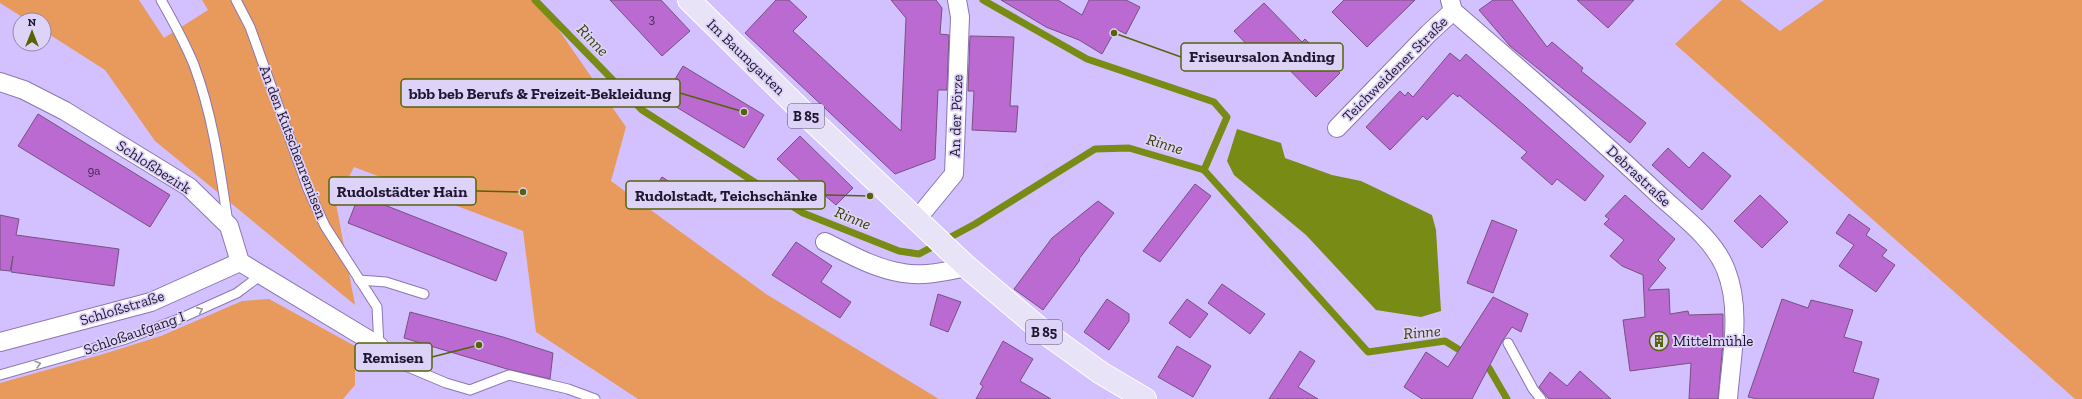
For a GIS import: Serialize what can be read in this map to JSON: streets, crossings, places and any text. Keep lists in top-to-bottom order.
{
  "streets": {
    "main road": ["Im Baumgarten", "B 85"],
    "street": [
      "Teichweidener Straße",
      "An der Pörze",
      "Schloßbezirk",
      "Debrastraße",
      "Schloßstraße"
    ],
    "lane": ["An den Kutschenremisen", "Schloßaufgang I"]
  },
  "crossings": [
    ["Im Baumgarten", "B 85"],
    ["Im Baumgarten", "An der Pörze"],
    ["Teichweidener Straße", "Debrastraße"],
    ["B 85", "An der Pörze"],
    ["Schloßbezirk", "Schloßstraße"]
  ],
  "one_way": ["Schloßaufgang I"],
  "water": ["Rinne"],
  "places": {
    "other": [
      "Friseursalon Anding",
      "bbb beb Berufs & Freizeit-Bekleidung",
      "Rudolstädter Hain",
      "Rudolstadt, Teichschänke",
      "Remisen"
    ],
    "building": ["Mittelmühle"]
  },
  "house_numbers": ["3", "9a"],
  "north": "top"
}
